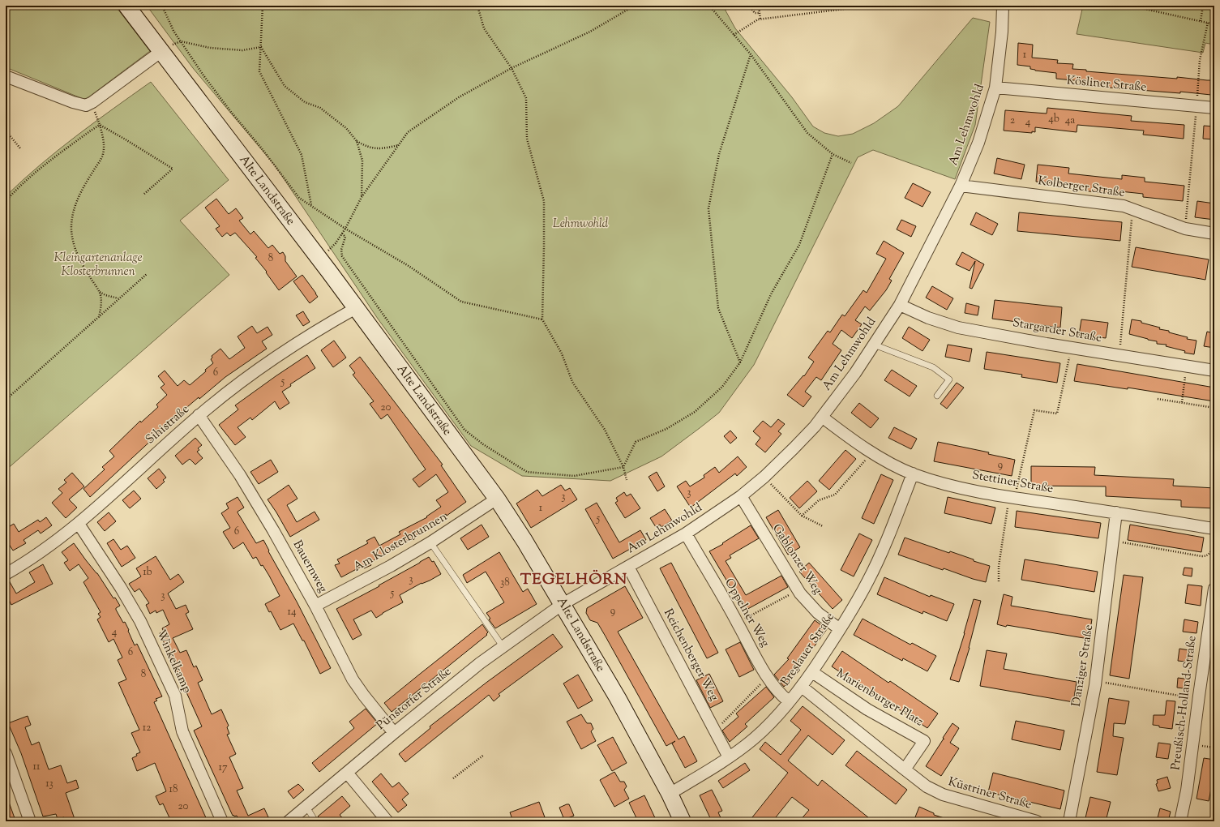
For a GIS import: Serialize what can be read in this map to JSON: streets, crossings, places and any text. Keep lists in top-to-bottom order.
{
  "streets": {
    "street": [
      "Kösliner Straße",
      "Am Lehmwohld",
      "Kolberger Straße",
      "Alte Landstraße",
      "Stargarder Straße",
      "Sihistraße",
      "Stettiner Straße",
      "Am Klosterbrunnen",
      "Gablonzer Weg",
      "Bauernweg",
      "Oppelner Weg",
      "Breslauer Straße",
      "Reichenberger Weg",
      "Winkelkamp",
      "Danziger Straße",
      "Marienburger Platz",
      "Pünstorfer Straße",
      "Preußisch-Holland-Straße",
      "Küstriner Straße"
    ]
  },
  "crossings": [
    ["Kösliner Straße", "Am Lehmwohld"],
    ["Am Lehmwohld", "Kolberger Straße"],
    ["Am Lehmwohld", "Alte Landstraße"],
    ["Am Lehmwohld", "Stargarder Straße"],
    ["Am Lehmwohld", "Stettiner Straße"],
    ["Am Lehmwohld", "Gablonzer Weg"],
    ["Am Lehmwohld", "Oppelner Weg"],
    ["Am Lehmwohld", "Reichenberger Weg"],
    ["Am Lehmwohld", "Pünstorfer Straße"],
    ["Alte Landstraße", "Sihistraße"],
    ["Alte Landstraße", "Am Klosterbrunnen"],
    ["Alte Landstraße", "Breslauer Straße"],
    ["Alte Landstraße", "Pünstorfer Straße"],
    ["Sihistraße", "Bauernweg"],
    ["Sihistraße", "Winkelkamp"],
    ["Stettiner Straße", "Breslauer Straße"],
    ["Stettiner Straße", "Danziger Straße"],
    ["Am Klosterbrunnen", "Bauernweg"],
    ["Gablonzer Weg", "Breslauer Straße"],
    ["Bauernweg", "Pünstorfer Straße"],
    ["Oppelner Weg", "Breslauer Straße"],
    ["Breslauer Straße", "Reichenberger Weg"],
    ["Breslauer Straße", "Marienburger Platz"],
    ["Marienburger Platz", "Küstriner Straße"]
  ],
  "districts": ["TEGELHÖRN"],
  "parks": ["Lehmwohld", "Kleingartenanlage Klosterbrunnen"],
  "house_numbers": [
    "1",
    "4b",
    "2",
    "4a",
    "4",
    "8",
    "6",
    "5",
    "20",
    "9",
    "3",
    "3",
    "1",
    "5",
    "6",
    "1b",
    "3",
    "38",
    "5",
    "3",
    "9",
    "14",
    "4",
    "6",
    "8",
    "12",
    "11",
    "17",
    "13",
    "18",
    "20"
  ]
}
